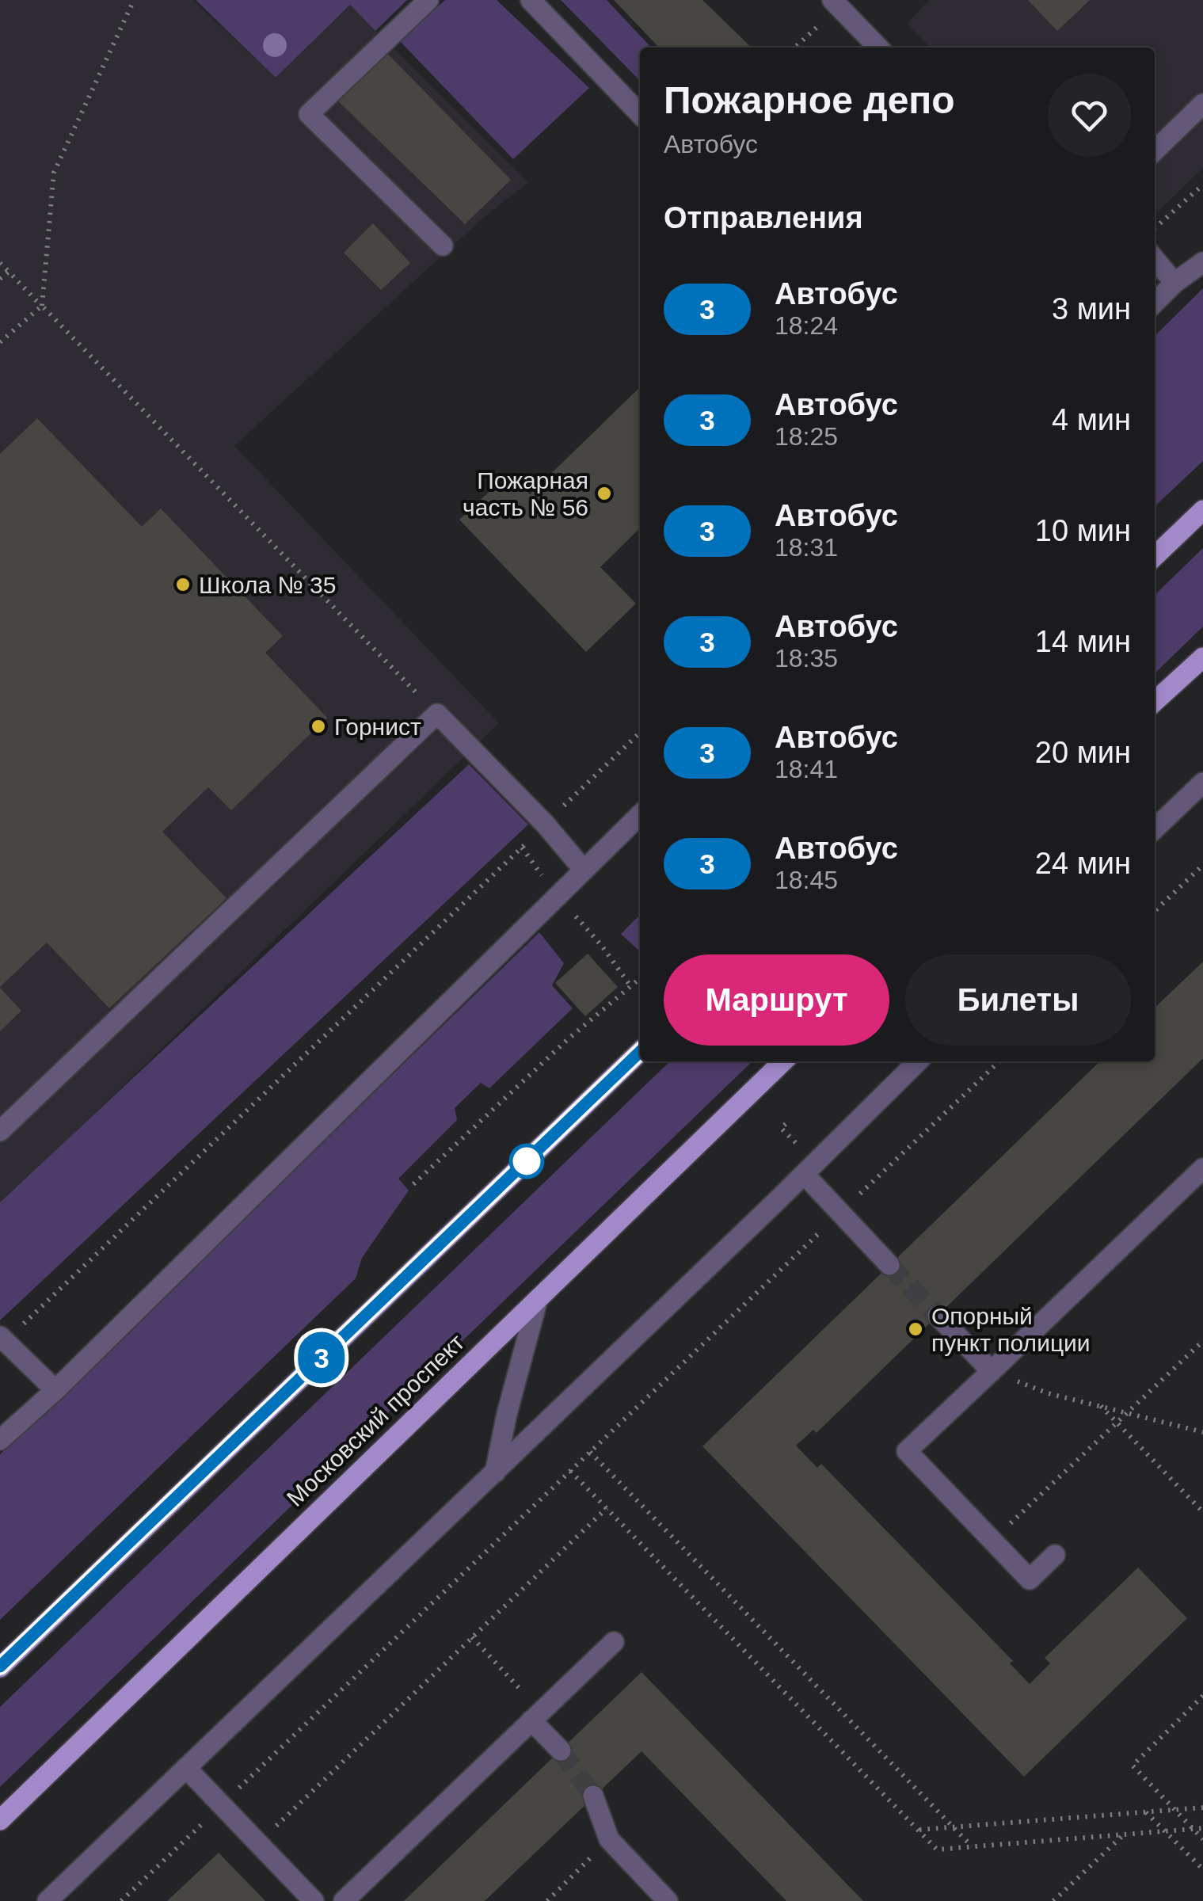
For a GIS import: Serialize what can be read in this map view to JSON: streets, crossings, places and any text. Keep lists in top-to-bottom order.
{
  "streets": {
    "main road": ["Московский проспект"]
  },
  "places": [
    "Пожарная часть № 56",
    "Школа № 35",
    "Горнист",
    "Опорный пункт полиции"
  ],
  "lines": ["bus line 3"],
  "page": {
    "on_map": "3",
    "heading": [
      ["Пожарное депо", "Автобус"],
      "Отправления"
    ],
    "list": [
      {
        "mark": "3",
        "name": "Автобус",
        "note": "18:24",
        "value": "3 мин"
      },
      {
        "mark": "3",
        "name": "Автобус",
        "note": "18:25",
        "value": "4 мин"
      },
      {
        "mark": "3",
        "name": "Автобус",
        "note": "18:31",
        "value": "10 мин"
      },
      {
        "mark": "3",
        "name": "Автобус",
        "note": "18:35",
        "value": "14 мин"
      },
      {
        "mark": "3",
        "name": "Автобус",
        "note": "18:41",
        "value": "20 мин"
      },
      {
        "mark": "3",
        "name": "Автобус",
        "note": "18:45",
        "value": "24 мин"
      }
    ],
    "buttons": ["Маршрут", "Билеты"]
  }
}
